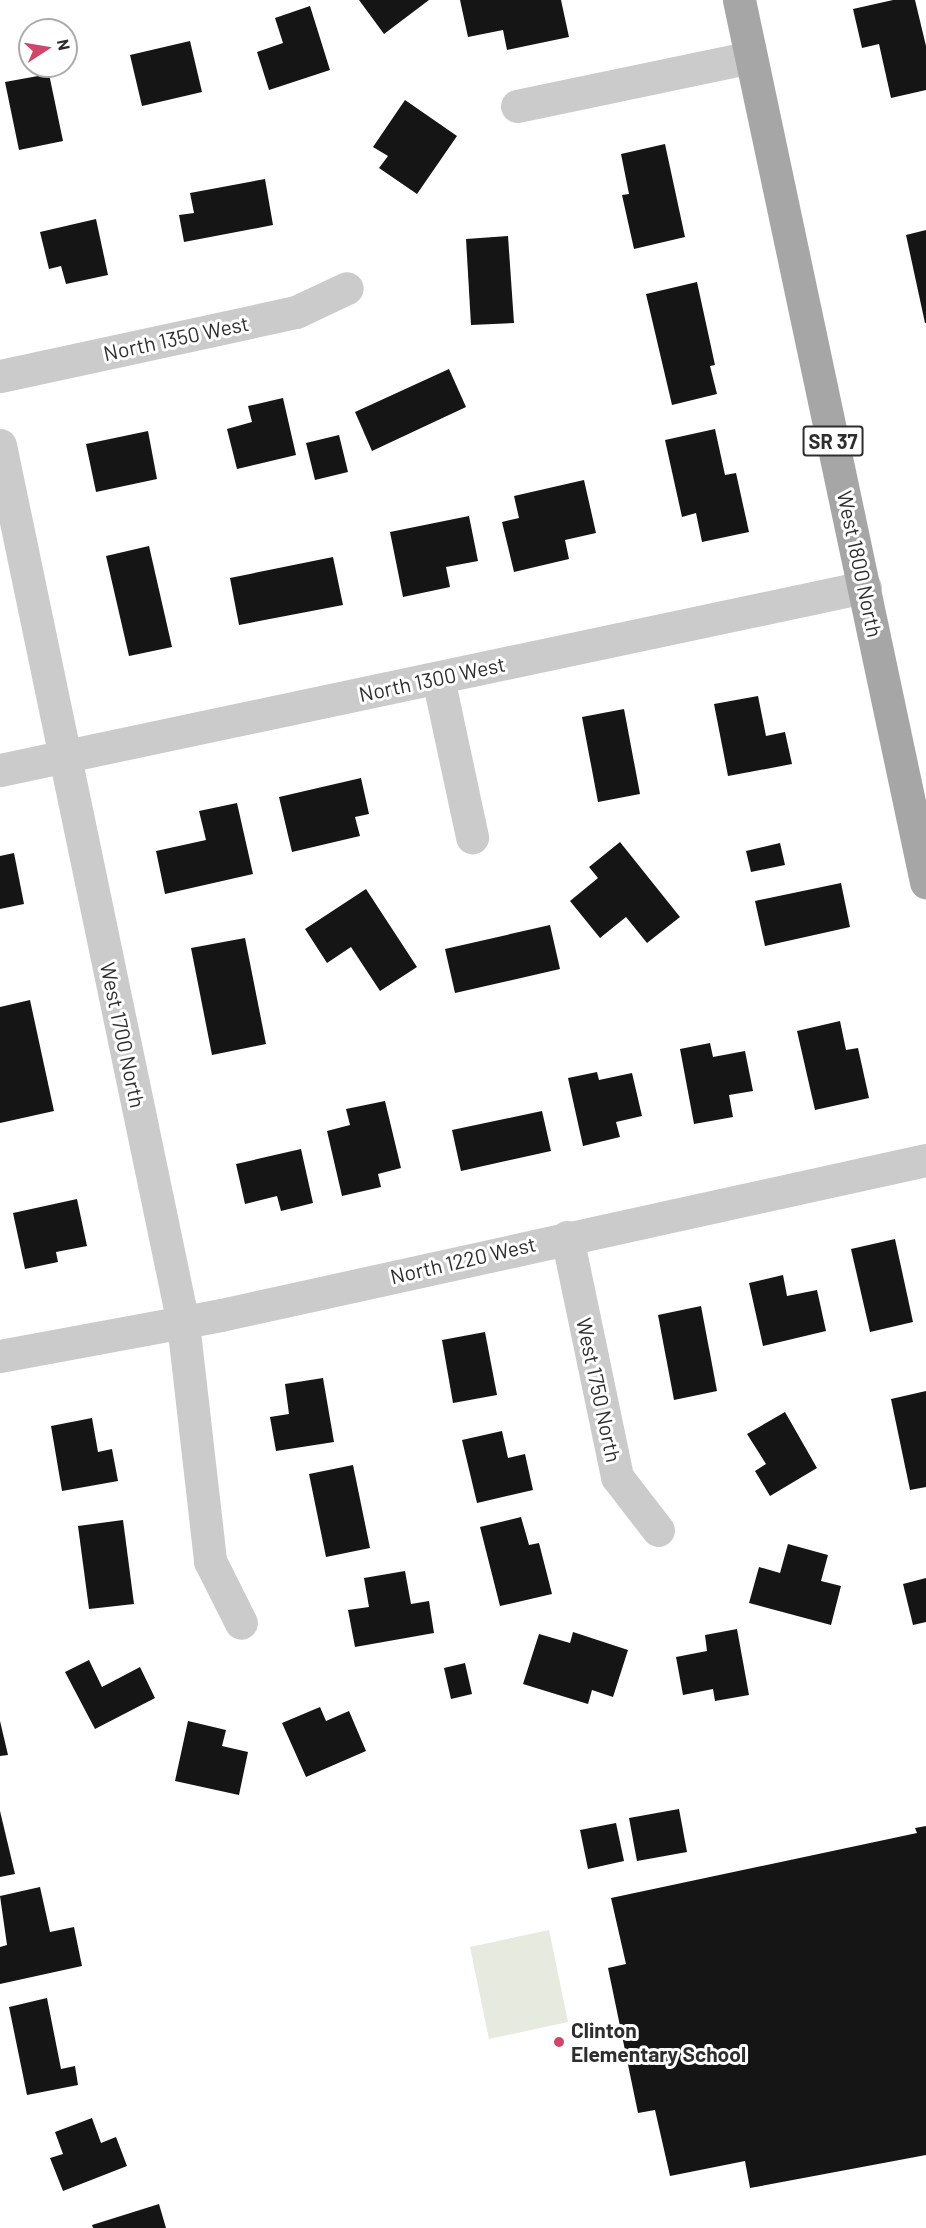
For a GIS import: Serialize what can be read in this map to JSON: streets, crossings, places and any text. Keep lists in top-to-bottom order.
{
  "streets": {
    "main road": ["SR 37", "West 1800 North"],
    "street": [
      "North 1350 West",
      "North 1300 West",
      "West 1700 North",
      "North 1220 West",
      "West 1750 North"
    ]
  },
  "crossings": [
    ["West 1800 North", "North 1300 West"],
    ["North 1300 West", "West 1700 North"],
    ["West 1700 North", "North 1220 West"],
    ["North 1220 West", "West 1750 North"]
  ],
  "places": ["Clinton Elementary School"],
  "north": "right"
}
